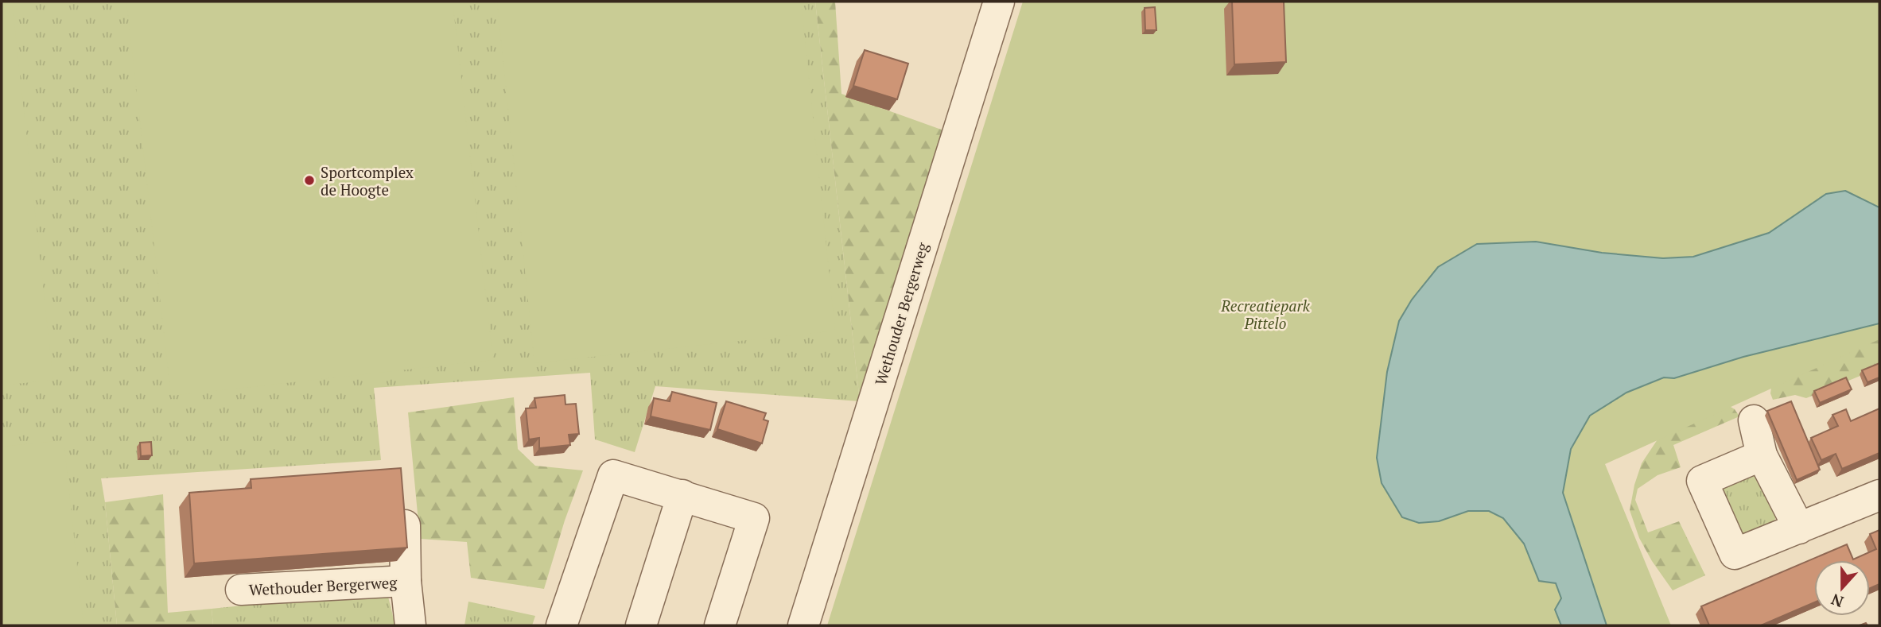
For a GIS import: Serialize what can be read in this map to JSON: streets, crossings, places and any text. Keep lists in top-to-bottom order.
{
  "streets": {
    "street": ["Wethouder Bergerweg"]
  },
  "parks": ["Recreatiepark Pittelo"],
  "places": ["Sportcomplex de Hoogte"],
  "north": "bottom"
}
